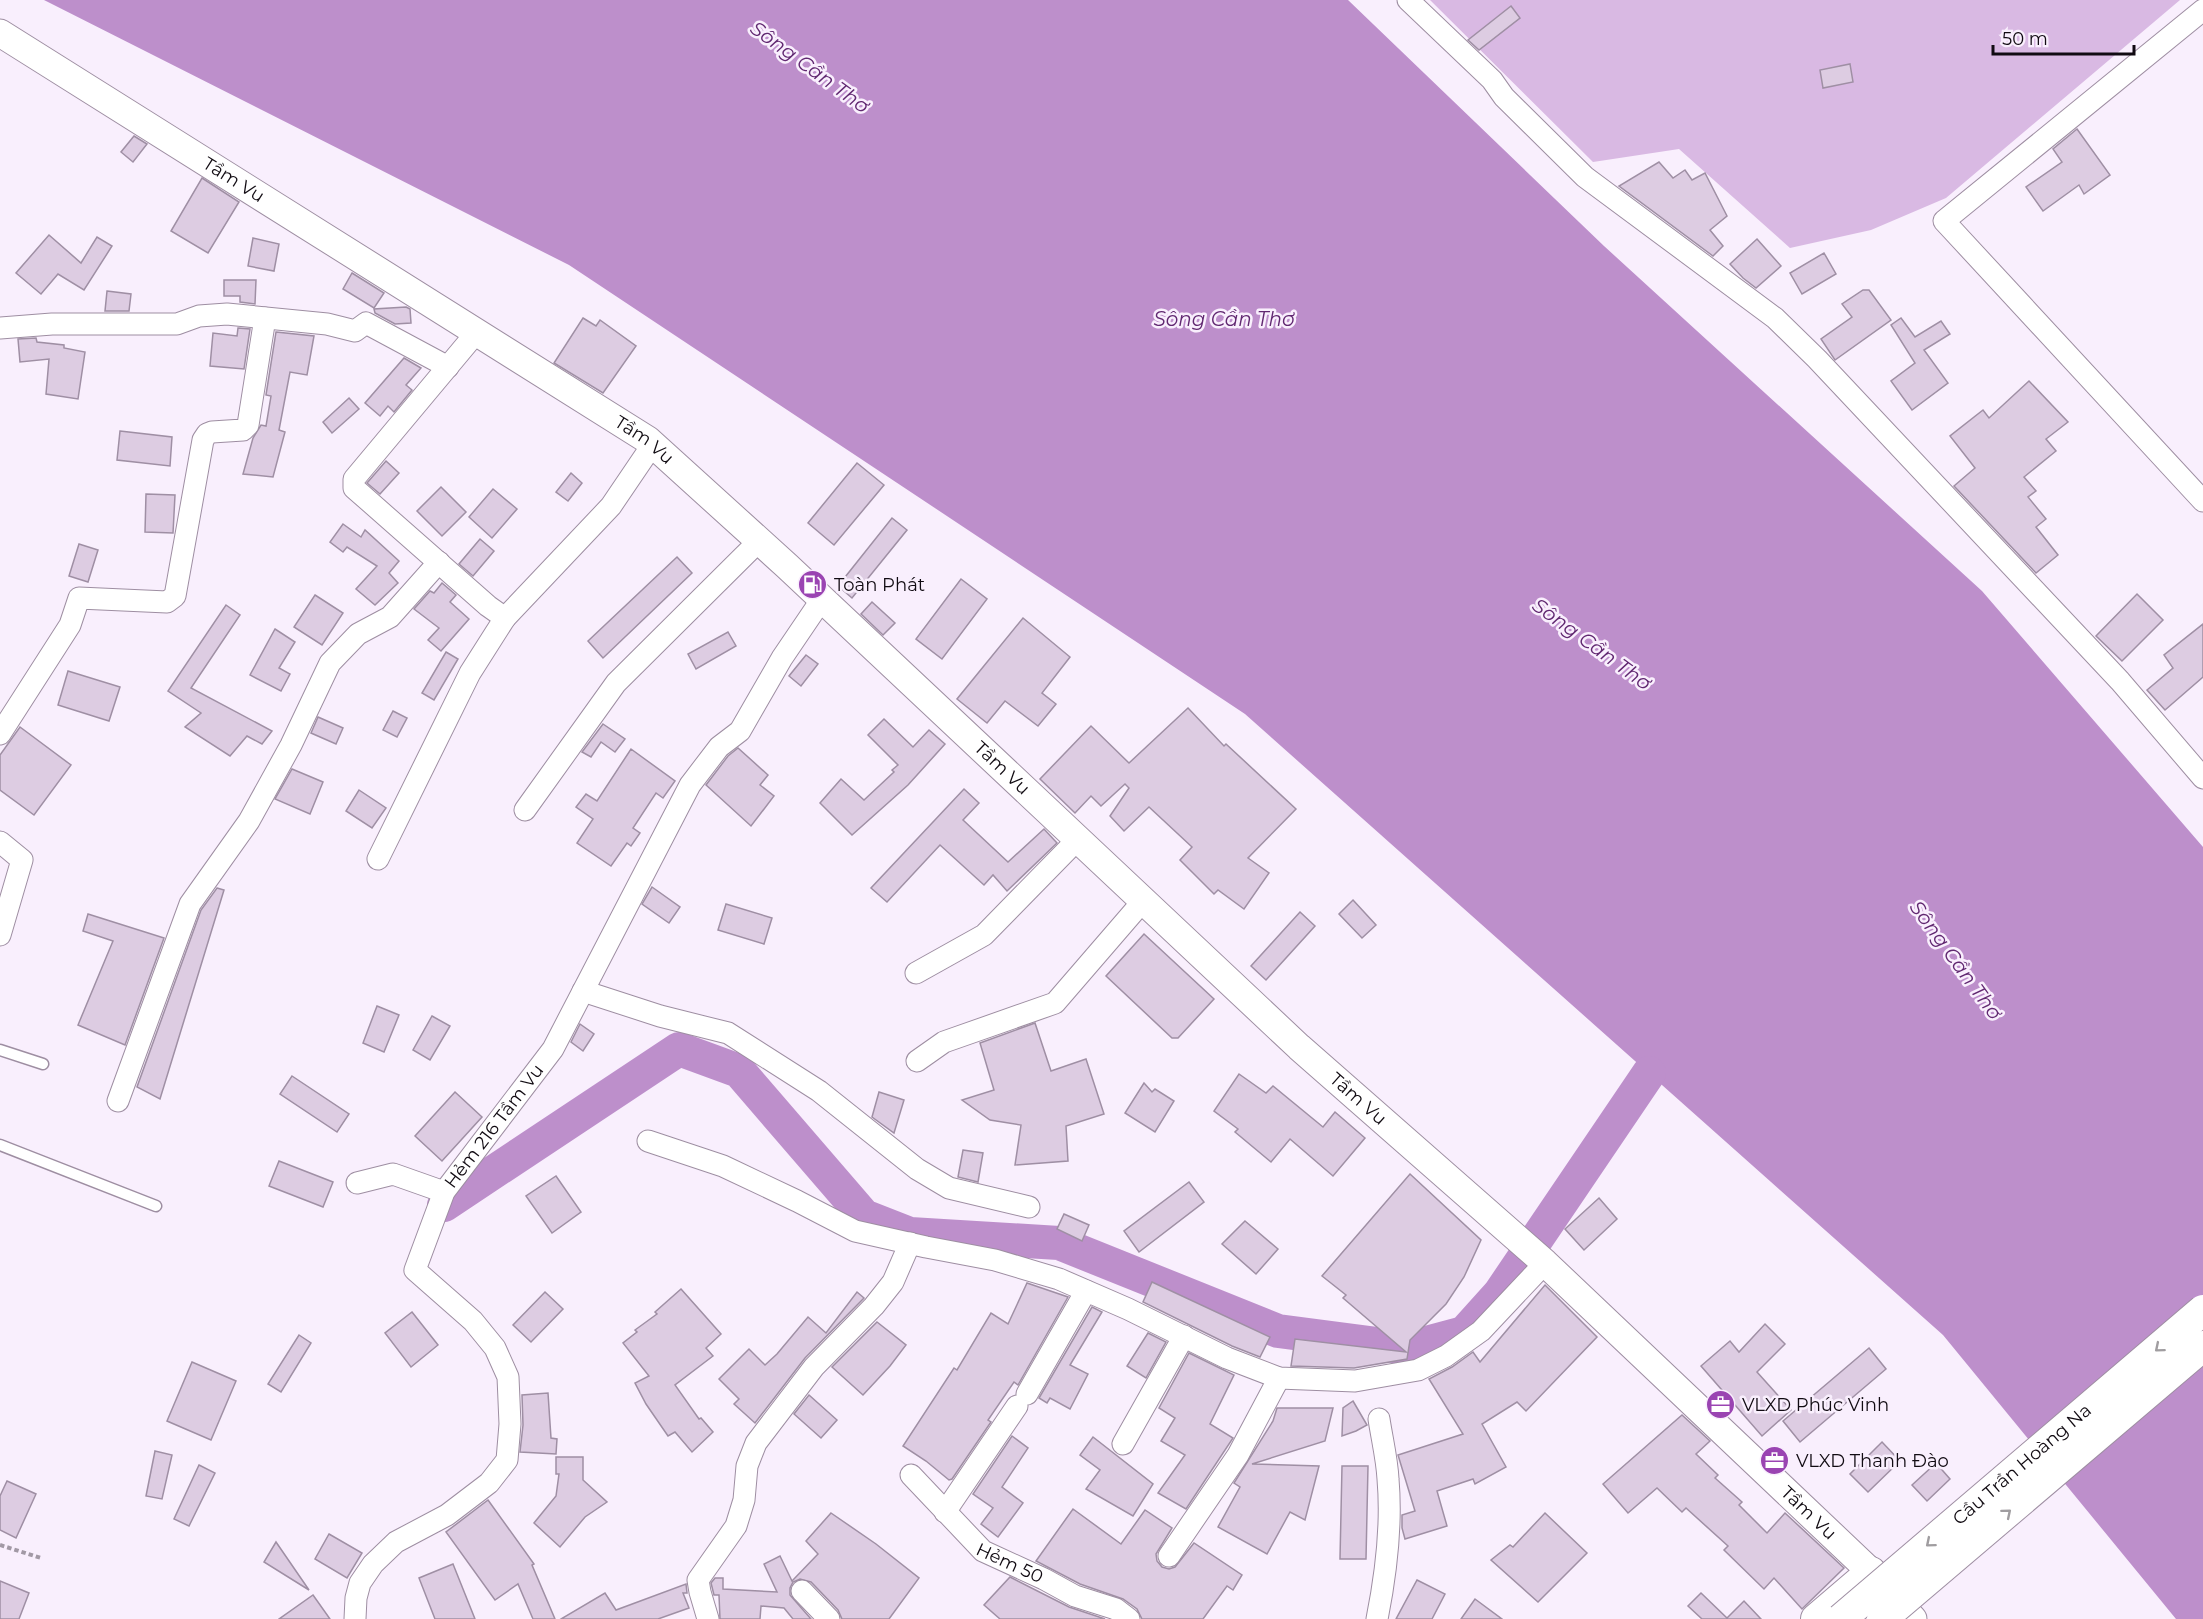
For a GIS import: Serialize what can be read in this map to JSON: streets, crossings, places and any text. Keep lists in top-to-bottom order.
{
  "streets": {
    "main road": ["Cầu Trần Hoàng Na"],
    "street": ["Tầm Vu", "Hẻm 216 Tầm Vu", "Hẻm 50"]
  },
  "crossings": [
    ["Tầm Vu", "Hẻm 216 Tầm Vu"],
    ["Tầm Vu", "Cầu Trần Hoàng Na"]
  ],
  "water": ["Sông Cần Thơ"],
  "places": {
    "fuel station": ["Toàn Phát"],
    "office": ["VLXD Phúc Vinh", "VLXD Thanh Đào"]
  },
  "scale_bar": "50 m"
}
